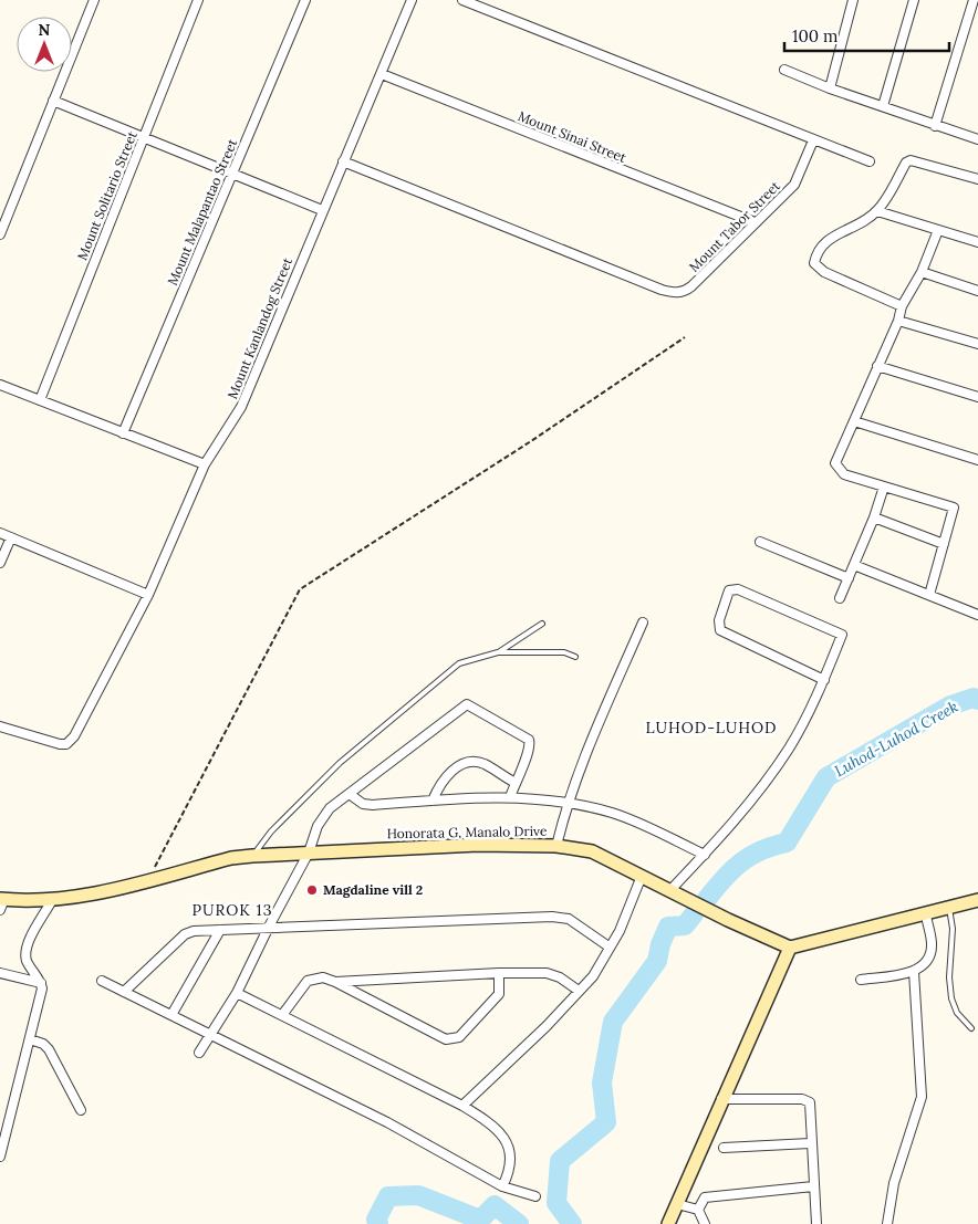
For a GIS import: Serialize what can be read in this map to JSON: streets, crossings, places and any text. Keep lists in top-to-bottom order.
{
  "streets": {
    "street": [
      "Mount Sinai Street",
      "Mount Solitario Street",
      "Mount Malapantao Street",
      "Mount Tabor Street",
      "Mount Kanlandog Street",
      "Honorata G. Manalo Drive"
    ]
  },
  "crossings": [
    ["Mount Sinai Street", "Mount Tabor Street"],
    ["Mount Sinai Street", "Mount Kanlandog Street"],
    ["Mount Tabor Street", "Mount Kanlandog Street"]
  ],
  "districts": ["LUHOD-LUHOD", "PUROK 13"],
  "water": ["Luhod-Luhod Creek"],
  "places": ["Magdaline vill 2"],
  "scale_bar": "100 m",
  "north": "top"
}
